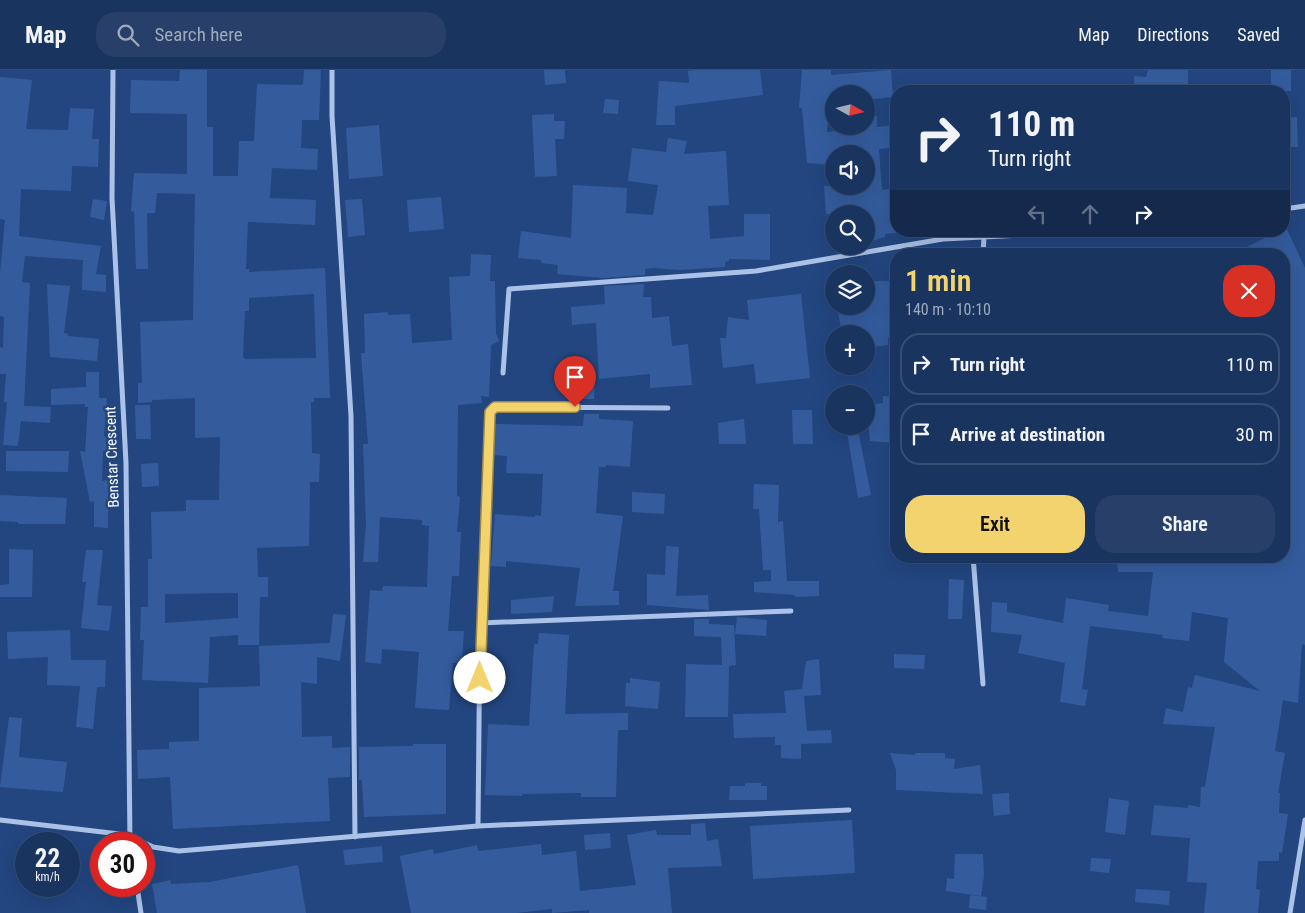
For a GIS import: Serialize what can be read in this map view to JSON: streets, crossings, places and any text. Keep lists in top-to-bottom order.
{
  "streets": {
    "street": ["Benstar Crescent"]
  },
  "north": "right",
  "page": {
    "header": "Map",
    "search": "Search here",
    "nav": ["Map", "Directions", "Saved"],
    "map_buttons": ["+", "−"],
    "turn": ["110 m", "Turn right"],
    "heading": ["1 min", "140 m · 10:10"],
    "list": [
      {
        "name": "Turn right",
        "value": "110 m"
      },
      {
        "name": "Arrive at destination",
        "value": "30 m"
      }
    ],
    "buttons": ["Exit", "Share"],
    "speed": "22 km/h",
    "limit": "30"
  }
}
